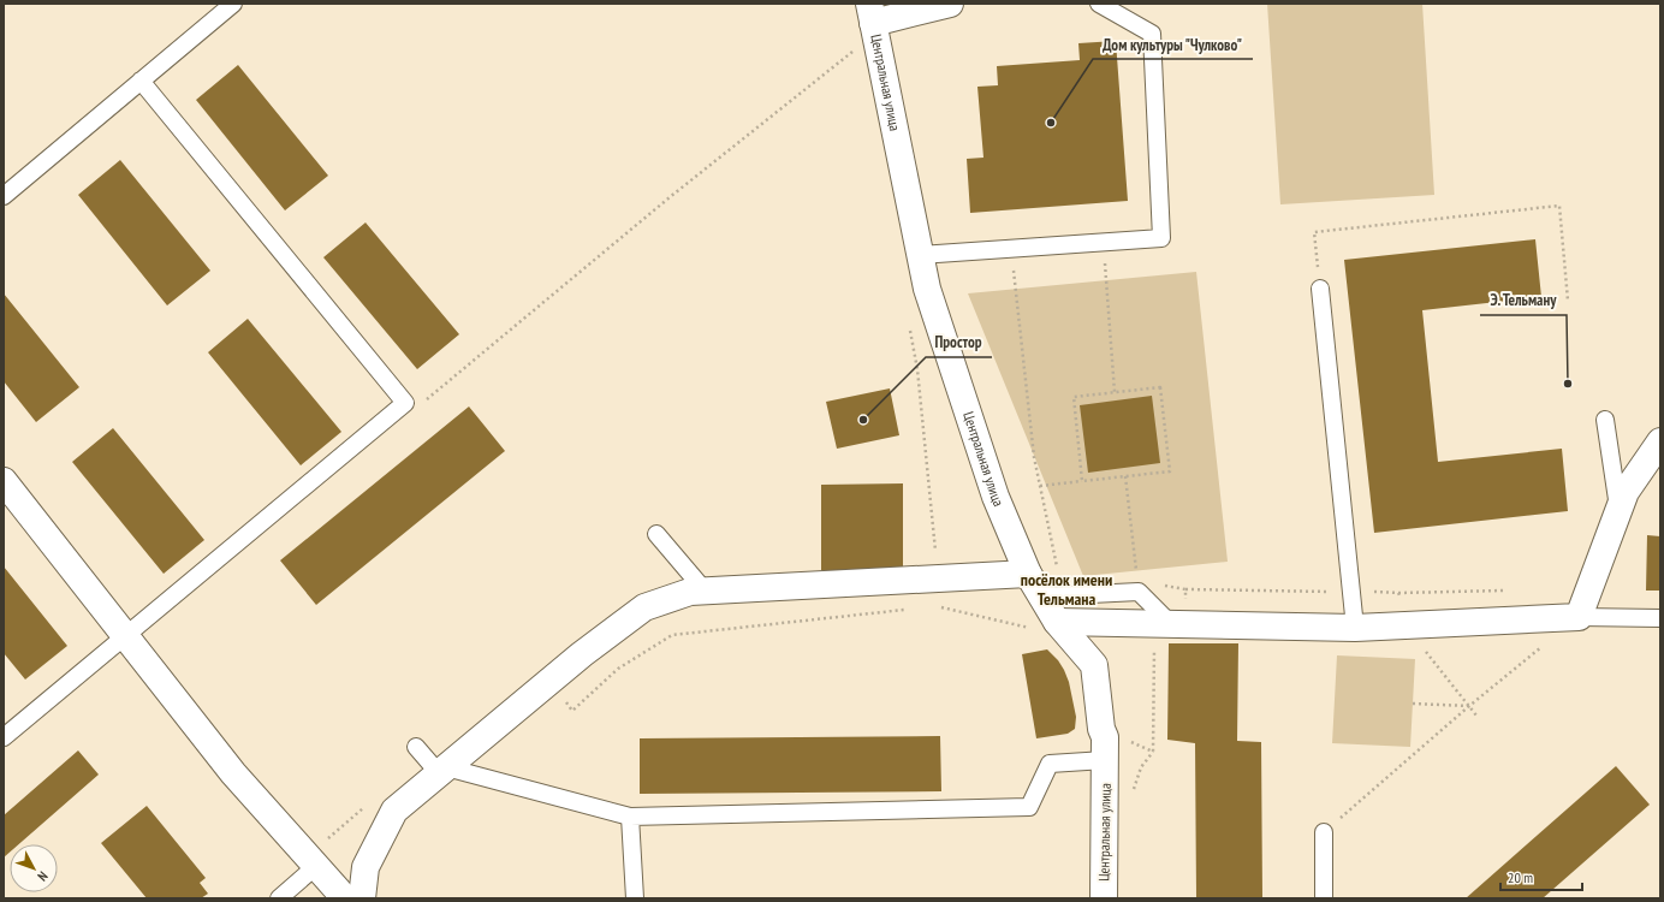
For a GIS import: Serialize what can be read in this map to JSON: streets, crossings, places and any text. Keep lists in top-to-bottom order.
{
  "streets": {
    "street": ["Центральная улица"]
  },
  "districts": ["посёлок имени Тельмана"],
  "places": ["Дом культуры \"Чулково\"", "Э. Тельману", "Простор"],
  "scale_bar": "20 m",
  "north": "bottom right"
}
